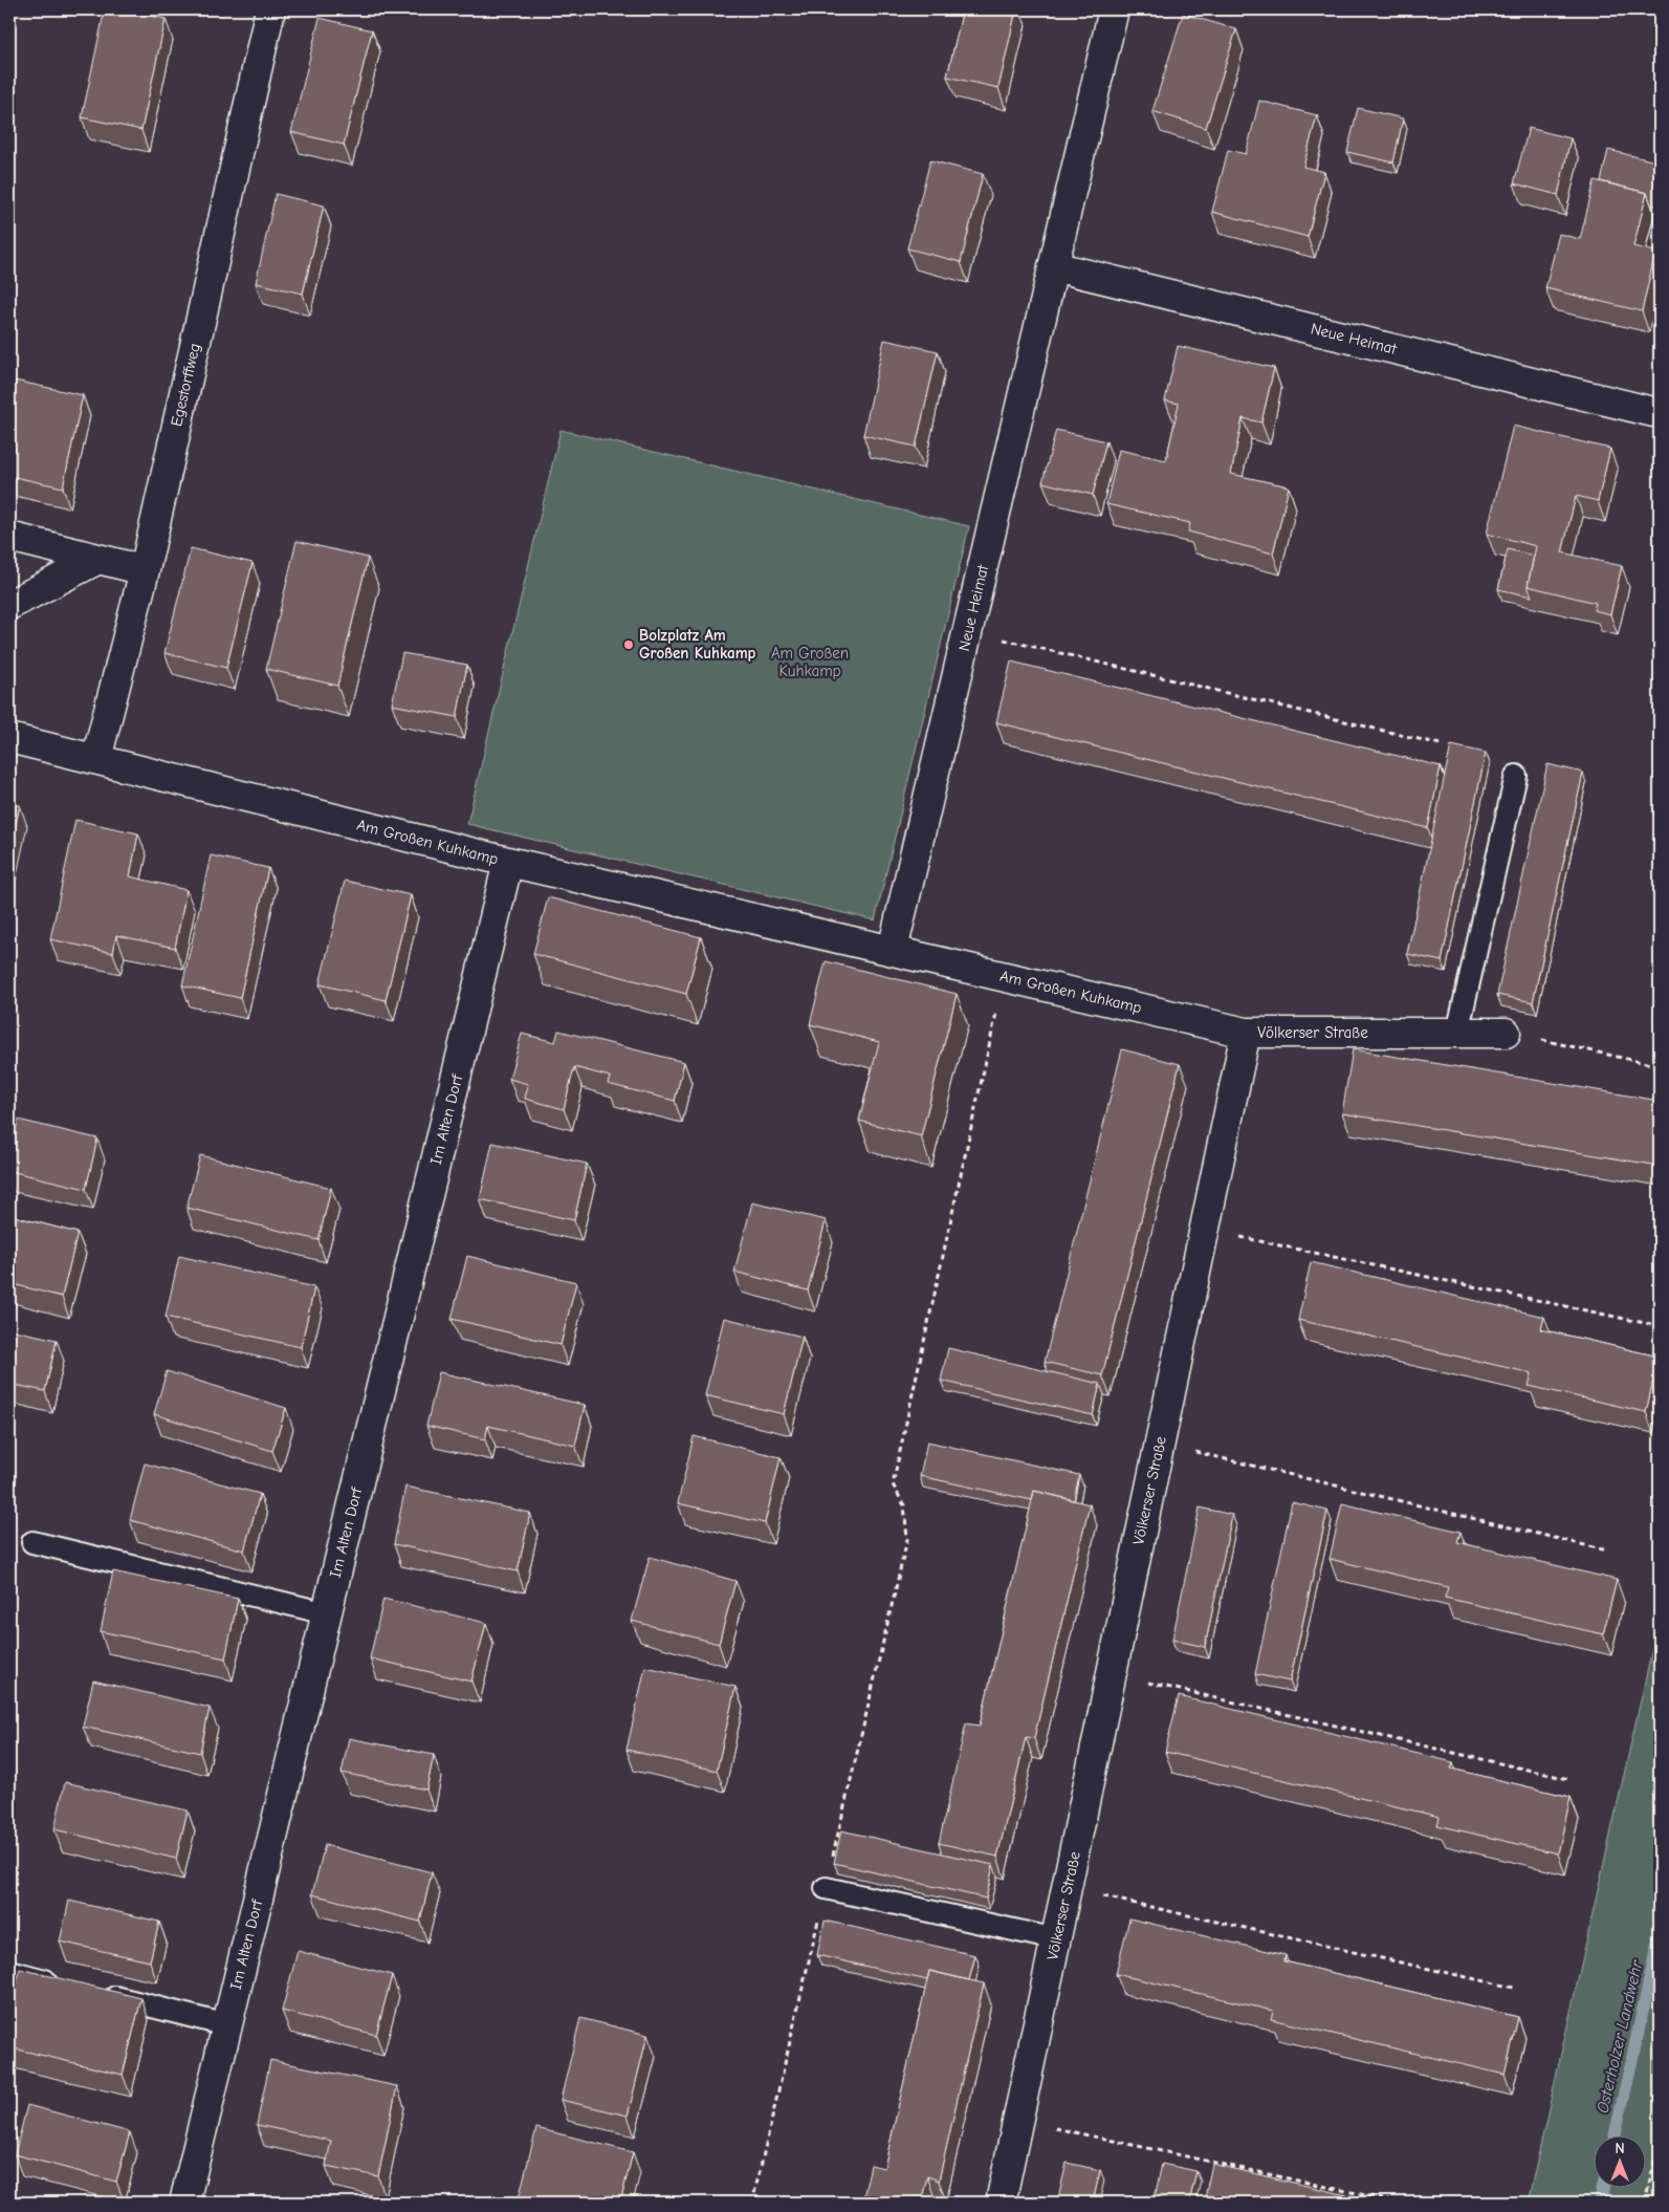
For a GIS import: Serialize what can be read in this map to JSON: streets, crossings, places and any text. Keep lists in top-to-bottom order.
{
  "streets": {
    "street": [
      "Neue Heimat",
      "Egestorffweg",
      "Am Großen Kuhkamp",
      "Völkerser Straße",
      "Im Alten Dorf"
    ]
  },
  "crossings": [
    ["Neue Heimat", "Am Großen Kuhkamp"],
    ["Egestorffweg", "Am Großen Kuhkamp"],
    ["Am Großen Kuhkamp", "Völkerser Straße"],
    ["Am Großen Kuhkamp", "Im Alten Dorf"]
  ],
  "water": ["Osterholzer Landwehr"],
  "parks": ["Am Großen Kuhkamp"],
  "places": ["Bolzplatz Am Großen Kuhkamp"],
  "north": "top"
}
